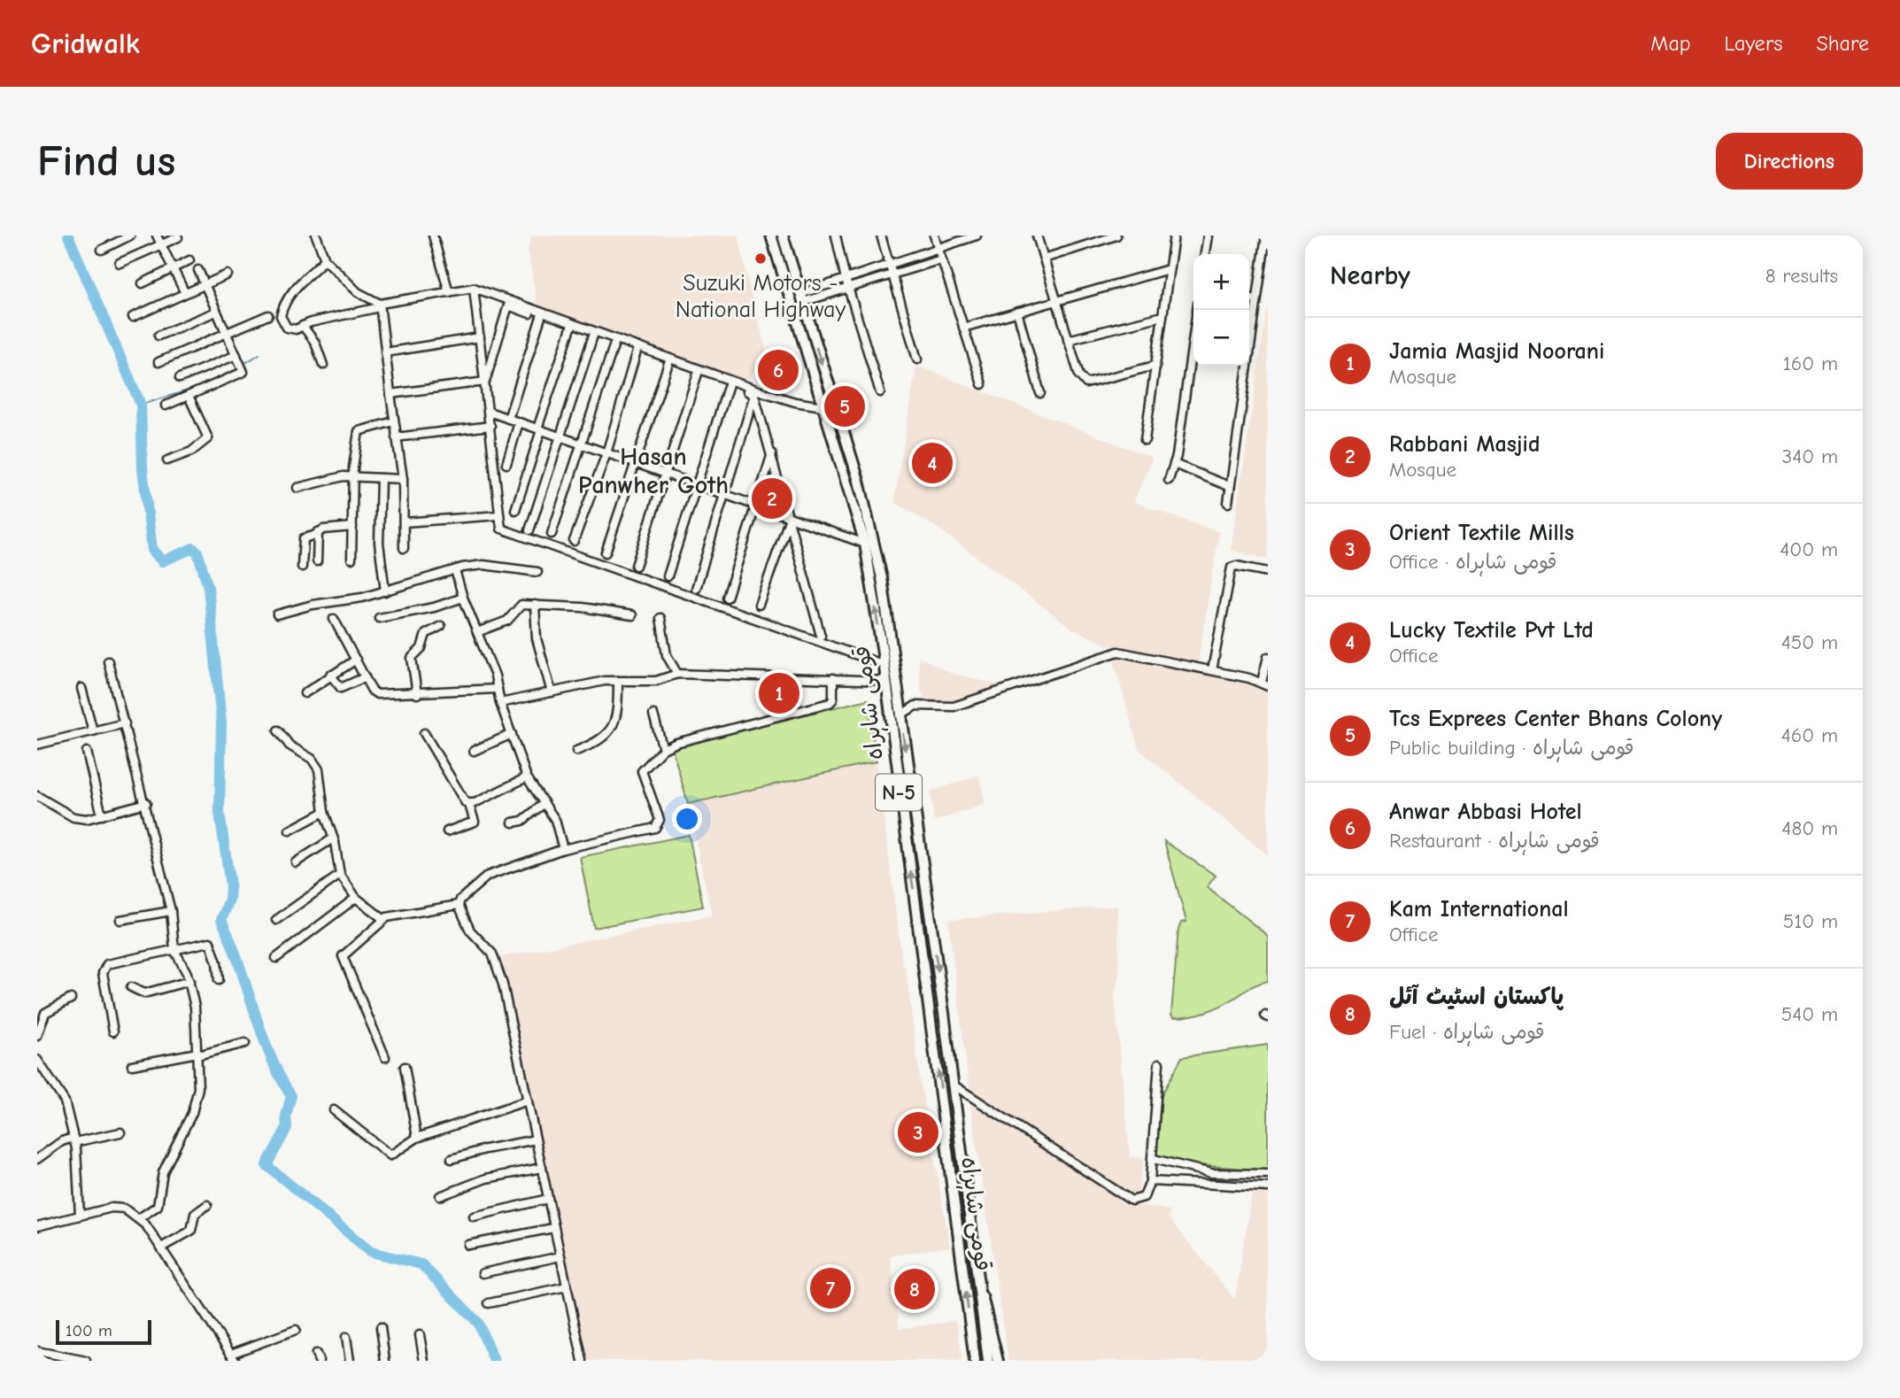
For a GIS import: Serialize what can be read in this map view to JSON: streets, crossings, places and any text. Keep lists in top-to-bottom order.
{
  "streets": {
    "highway": ["قومی شاہراہ", "N-5"]
  },
  "districts": ["Hasan Panwher Goth"],
  "places": ["Suzuki Motors - National Highway"],
  "scale_bar": "100 m",
  "page": {
    "header": "Gridwalk",
    "nav": ["Map", "Layers", "Share"],
    "buttons": "Directions",
    "title": "Find us",
    "heading": ["Nearby", "8 results"],
    "map_buttons": ["+", "−"],
    "list": [
      {
        "mark": "1",
        "name": "Jamia Masjid Noorani",
        "note": "Mosque",
        "value": "160 m"
      },
      {
        "mark": "2",
        "name": "Rabbani Masjid",
        "note": "Mosque",
        "value": "340 m"
      },
      {
        "mark": "3",
        "name": "Orient Textile Mills",
        "note": "Office · قومی شاہراہ",
        "value": "400 m"
      },
      {
        "mark": "4",
        "name": "Lucky Textile Pvt Ltd",
        "note": "Office",
        "value": "450 m"
      },
      {
        "mark": "5",
        "name": "Tcs Exprees Center Bhans Colony",
        "note": "Public building · قومی شاہراہ",
        "value": "460 m"
      },
      {
        "mark": "6",
        "name": "Anwar Abbasi Hotel",
        "note": "Restaurant · قومی شاہراہ",
        "value": "480 m"
      },
      {
        "mark": "7",
        "name": "Kam International",
        "note": "Office",
        "value": "510 m"
      },
      {
        "mark": "8",
        "name": "پاکستان اسٹیٹ آئل",
        "note": "Fuel · قومی شاہراہ",
        "value": "540 m"
      }
    ],
    "pins": [
      "6",
      "5",
      "4",
      "2",
      "1",
      "3",
      "7",
      "8"
    ],
    "scale": "100 m"
  }
}
